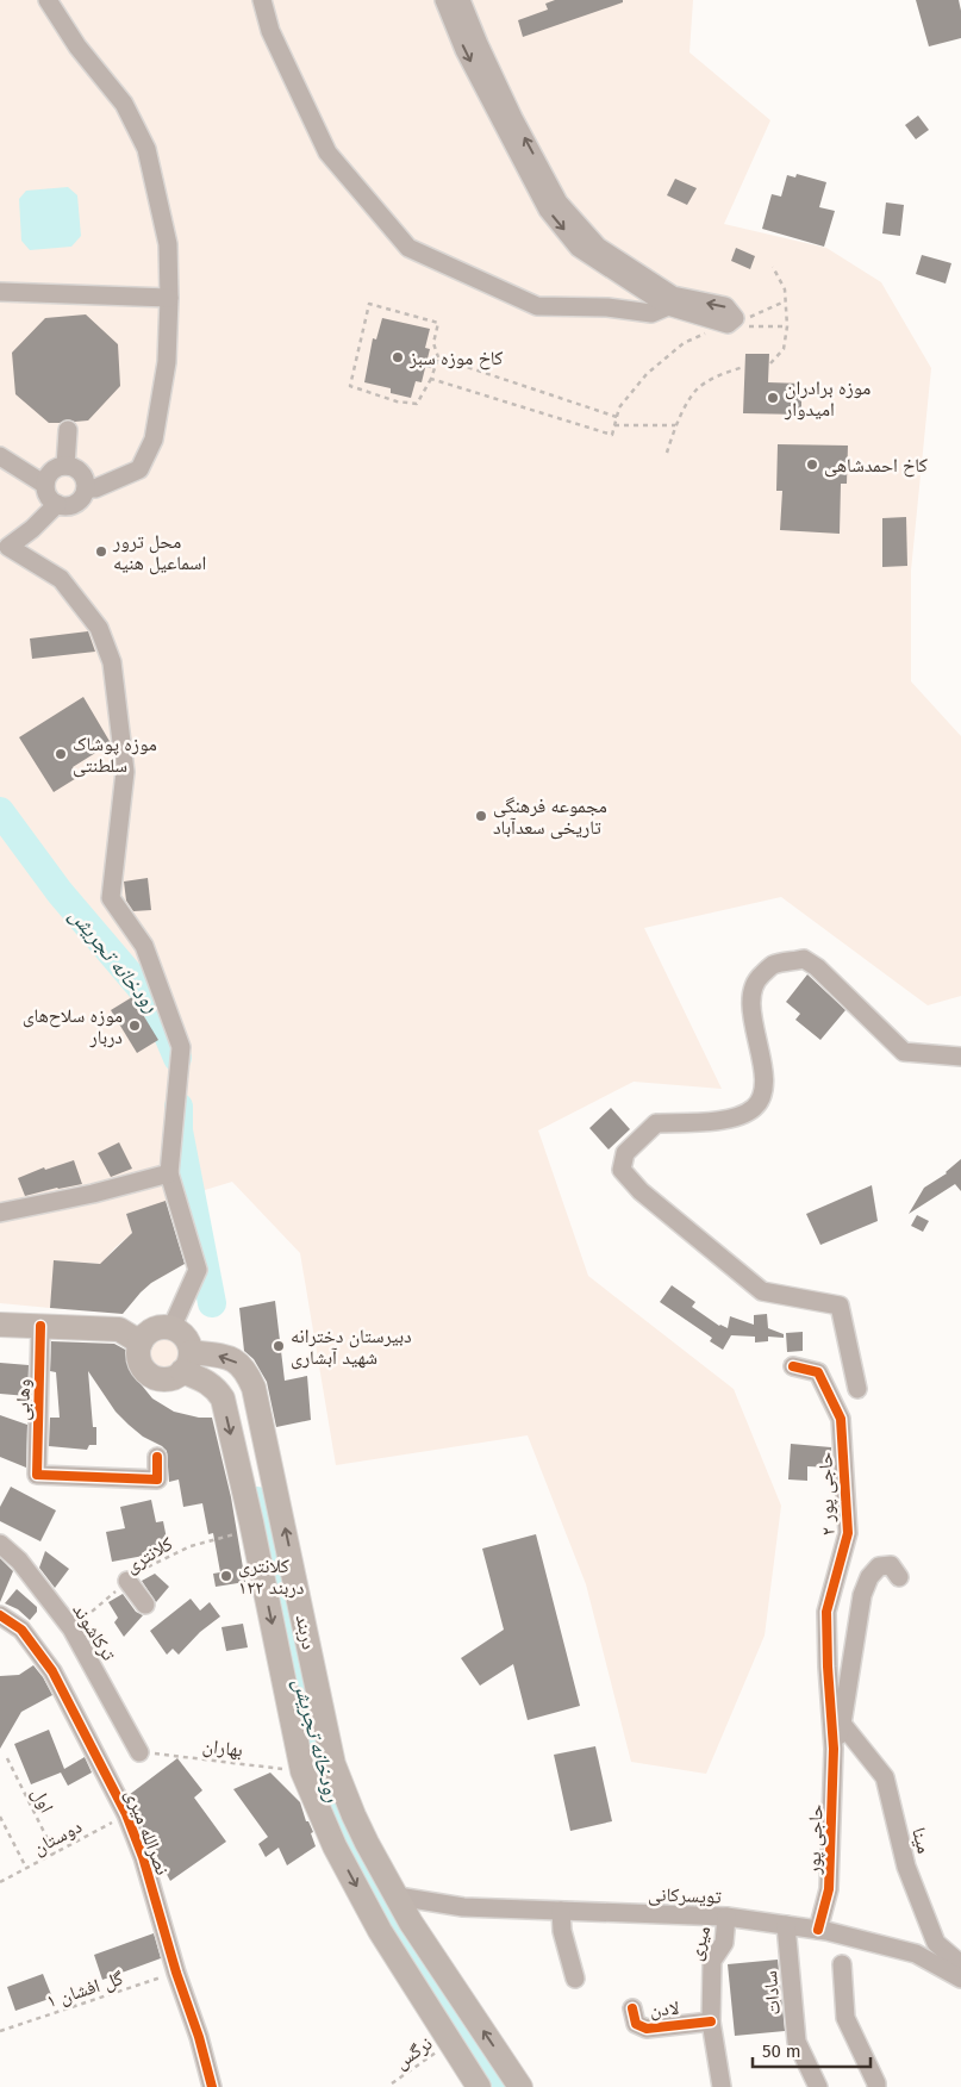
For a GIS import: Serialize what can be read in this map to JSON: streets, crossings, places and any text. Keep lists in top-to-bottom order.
{
  "streets": {
    "main road": ["دربند"],
    "street": [
      "وهابی",
      "حاجی پور ۲",
      "ترکاشوند",
      "نصرالله میری",
      "حاجی پور",
      "مینا",
      "تویسرکانی",
      "میری",
      "سادات",
      "لادن"
    ],
    "path": [
      "کلانتری",
      "بهاران",
      "اول",
      "دوستان",
      "گل افشان ۱",
      "نرگس"
    ]
  },
  "crossings": [
    ["حاجی پور ۲", "حاجی پور"],
    ["کلانتری", "ترکاشوند"],
    ["کلانتری", "دربند"],
    ["ترکاشوند", "بهاران"],
    ["دربند", "بهاران"],
    ["دربند", "تویسرکانی"],
    ["دربند", "نرگس"],
    ["اول", "دوستان"],
    ["نصرالله میری", "دوستان"],
    ["نصرالله میری", "گل افشان ۱"],
    ["حاجی پور", "تویسرکانی"],
    ["تویسرکانی", "میری"],
    ["تویسرکانی", "سادات"],
    ["میری", "لادن"]
  ],
  "water": ["رودخانه تجریش"],
  "places": [
    "کاخ موزه سبز",
    "موزه برادران امیدوار",
    "کاخ احمدشاهی",
    "محل ترور اسماعیل هنیه",
    "موزه پوشاک سلطنتی",
    "مجموعه فرهنگی تاریخی سعدآباد",
    "موزه سلاح‌های دربار",
    "دبیرستان دخترانه شهید آبشاری",
    "کلانتری ۱۲۲ دربند"
  ],
  "scale_bar": "50 m"
}
